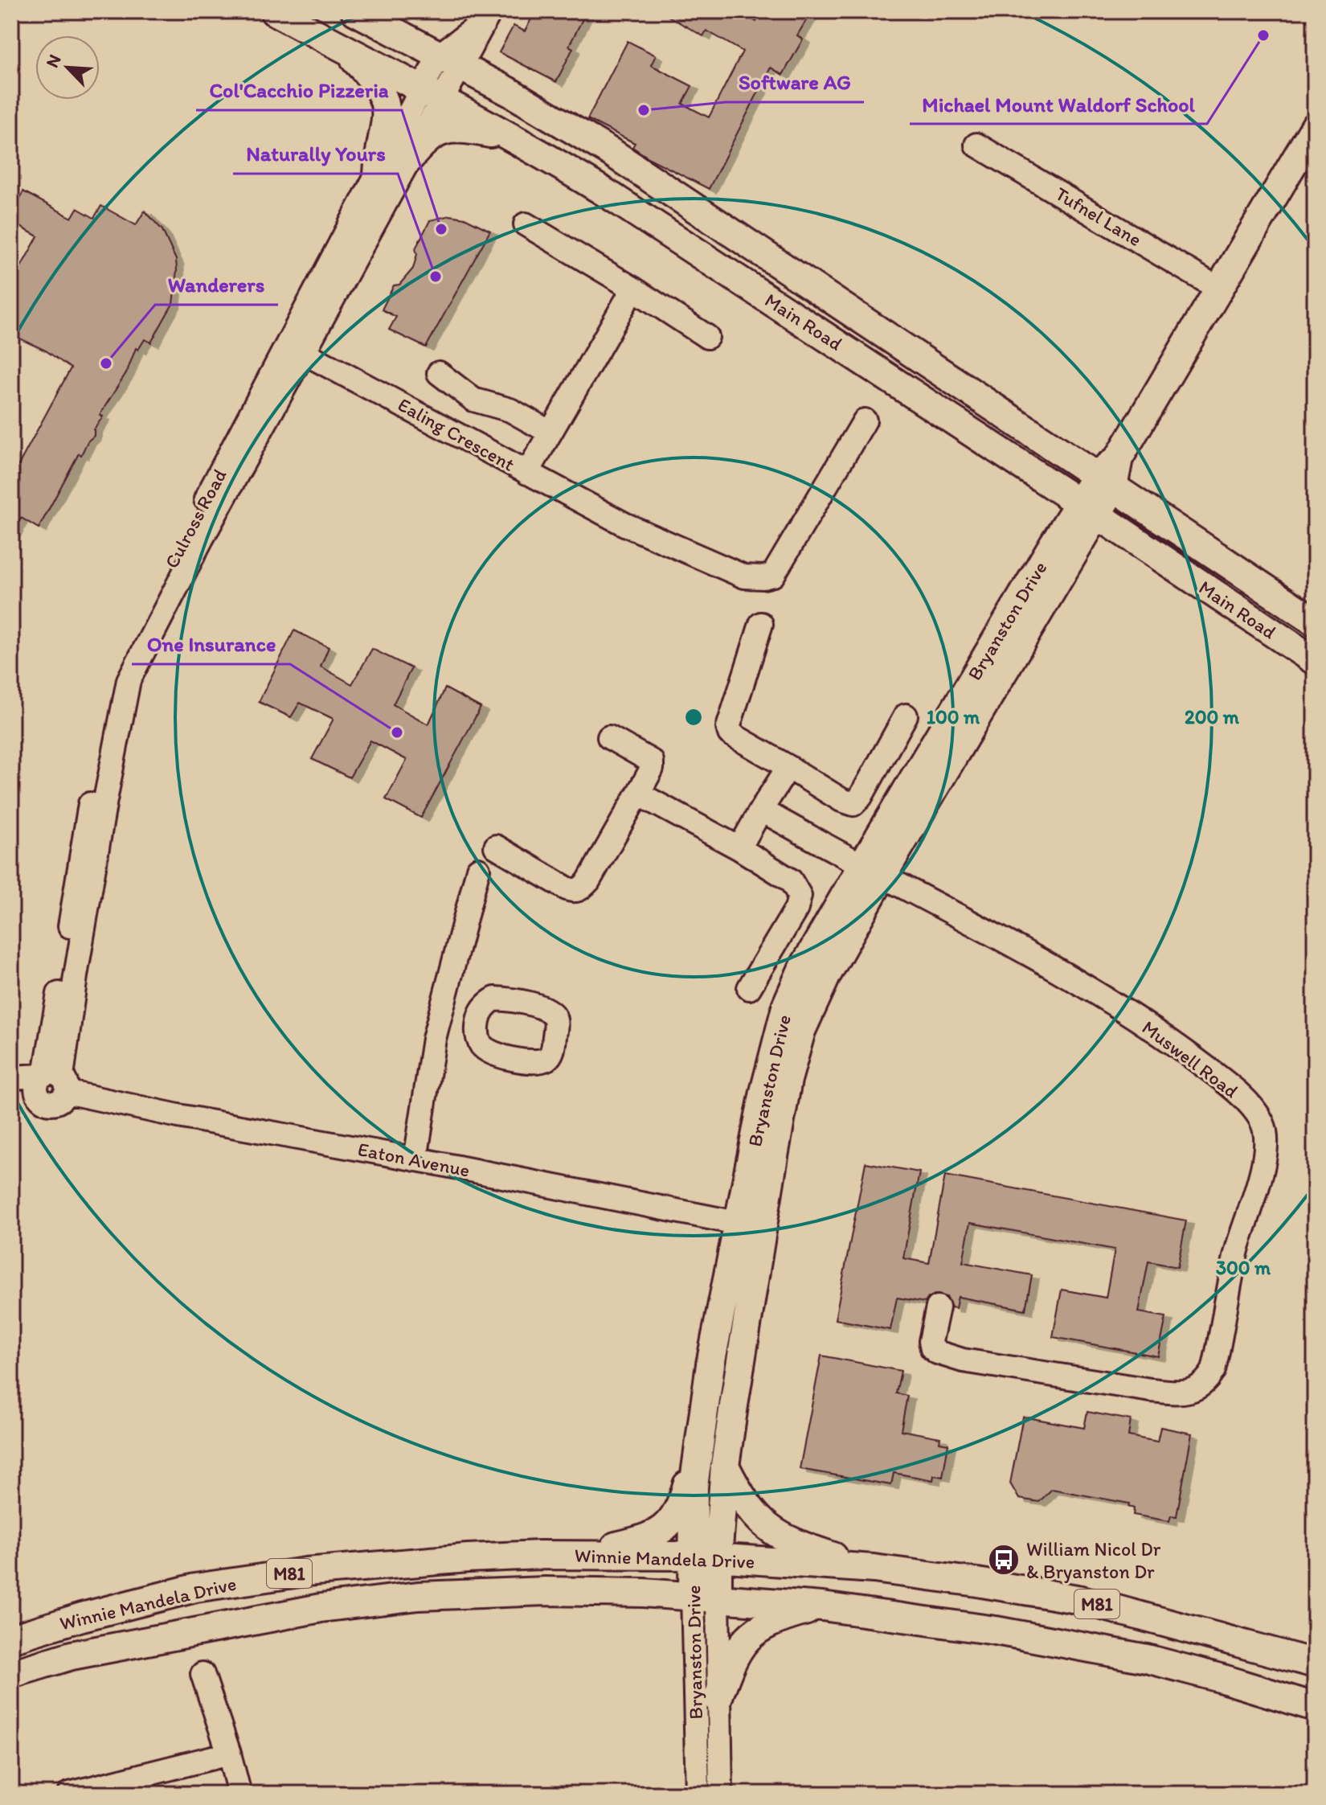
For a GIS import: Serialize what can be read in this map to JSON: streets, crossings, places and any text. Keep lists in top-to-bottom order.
{
  "streets": {
    "main road": [
      "Main Road",
      "Bryanston Drive",
      "Winnie Mandela Drive",
      "M81"
    ],
    "street": [
      "Tufnel Lane",
      "Ealing Crescent",
      "Culross Road",
      "Muswell Road",
      "Eaton Avenue"
    ]
  },
  "crossings": [
    ["Tufnel Lane", "Bryanston Drive"],
    ["Main Road", "Culross Road"],
    ["Main Road", "Bryanston Drive"],
    ["Ealing Crescent", "Culross Road"],
    ["Culross Road", "Eaton Avenue"],
    ["Bryanston Drive", "Muswell Road"],
    ["Bryanston Drive", "Eaton Avenue"],
    ["Bryanston Drive", "Winnie Mandela Drive"]
  ],
  "places": {
    "other": [
      "Michael Mount Waldorf School",
      "Software AG",
      "Col'Cacchio Pizzeria",
      "Naturally Yours",
      "Wanderers",
      "One Insurance"
    ],
    "bus stop": ["William Nicol Dr & Bryanston Dr"]
  },
  "north": "top left",
  "rings": ["100 m", "200 m", "300 m"]
}
